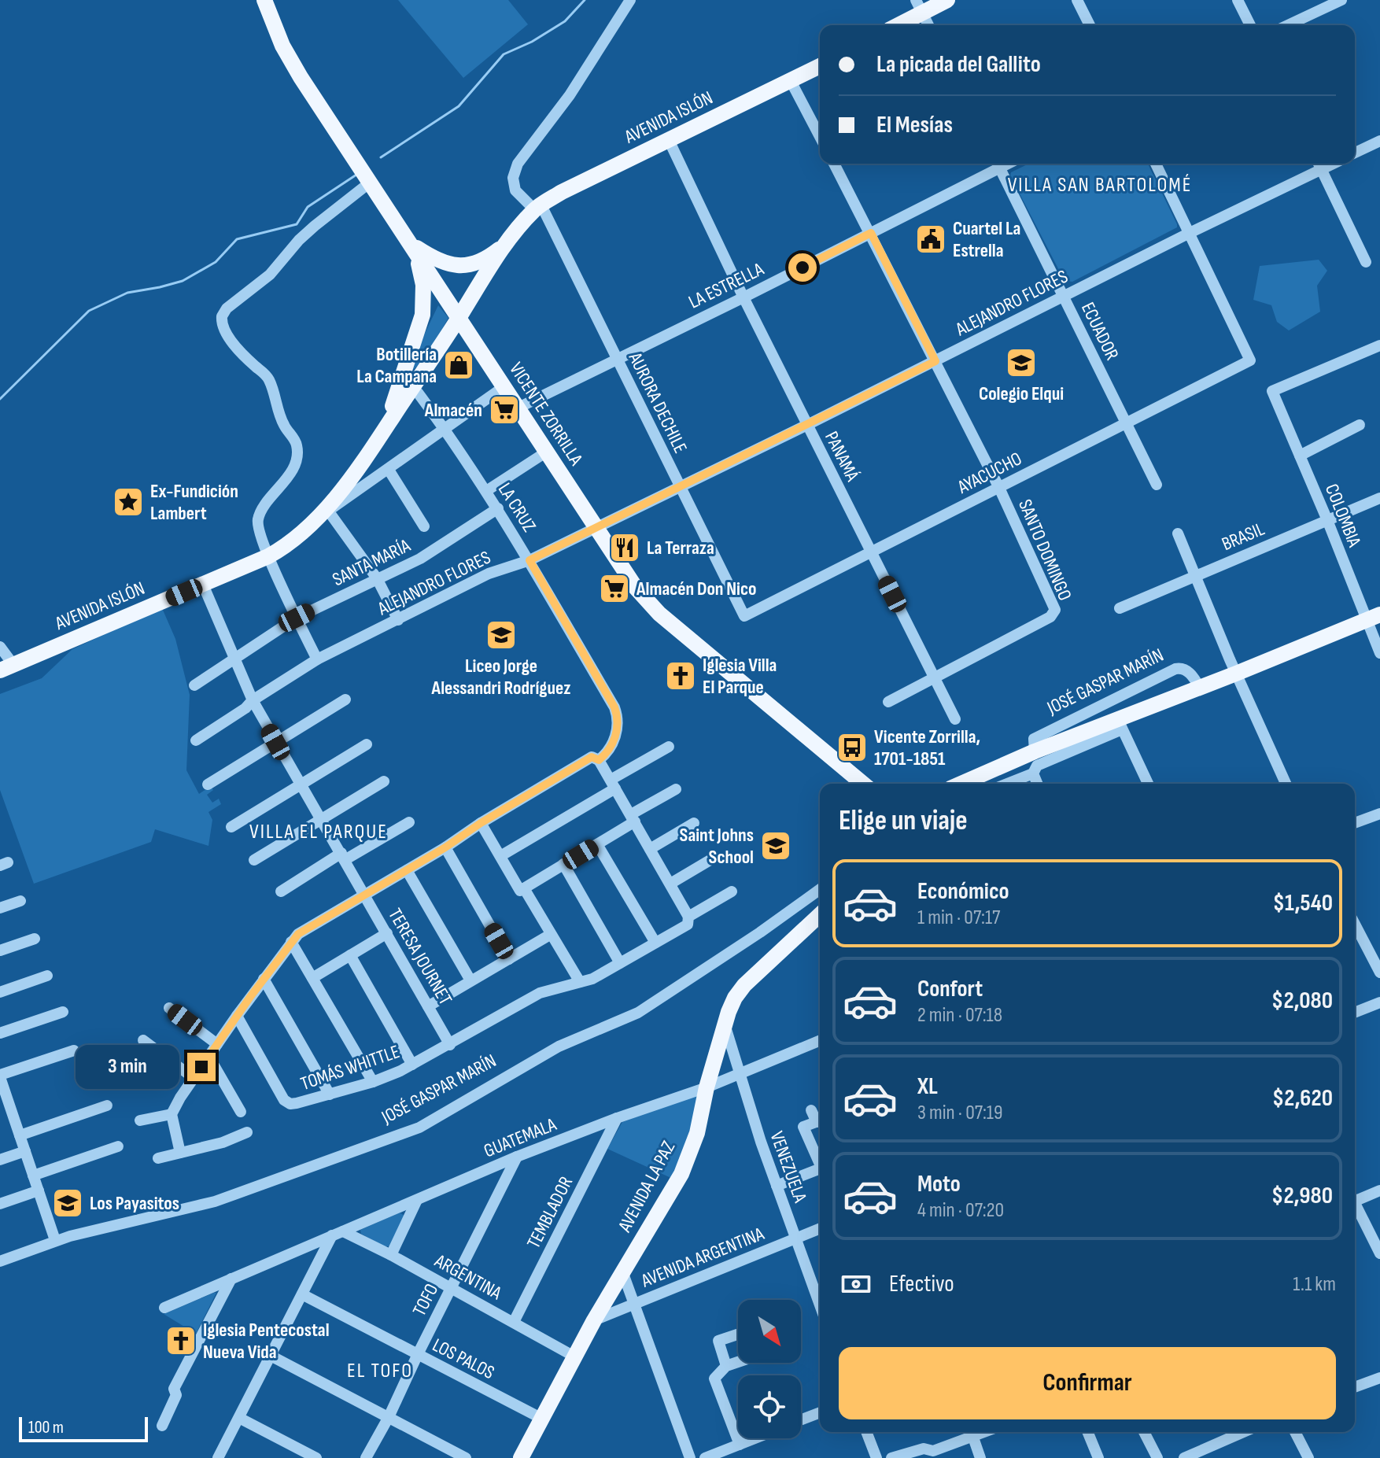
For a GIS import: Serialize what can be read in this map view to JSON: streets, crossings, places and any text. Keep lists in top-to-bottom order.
{
  "streets": {
    "main road": [
      "AVENIDA ISLÓN",
      "VICENTE ZORRILLA",
      "JOSÉ GASPAR MARÍN",
      "AVENIDA LA PAZ"
    ],
    "street": [
      "LA ESTRELLA",
      "ALEJANDRO FLORES",
      "ECUADOR",
      "AURORA DECHILE",
      "PANAMÁ",
      "AYACUCHO",
      "LA CRUZ",
      "COLOMBIA",
      "BRASIL",
      "SANTO DOMINGO",
      "SANTA MARÍA",
      "TERESA JOURNET",
      "TOMÁS WHITTLE",
      "GUATEMALA",
      "VENEZUELA",
      "TEMBLADOR",
      "AVENIDA ARGENTINA",
      "ARGENTINA",
      "TOFO",
      "LOS PALOS"
    ]
  },
  "crossings": [
    ["AVENIDA ISLÓN", "AURORA DECHILE"],
    ["AVENIDA ISLÓN", "VICENTE ZORRILLA"],
    ["AVENIDA ISLÓN", "PANAMÁ"],
    ["AVENIDA ISLÓN", "LA CRUZ"],
    ["AVENIDA ISLÓN", "TERESA JOURNET"],
    ["LA ESTRELLA", "ECUADOR"],
    ["LA ESTRELLA", "AURORA DECHILE"],
    ["LA ESTRELLA", "VICENTE ZORRILLA"],
    ["LA ESTRELLA", "PANAMÁ"],
    ["LA ESTRELLA", "SANTO DOMINGO"],
    ["ALEJANDRO FLORES", "ECUADOR"],
    ["ALEJANDRO FLORES", "AURORA DECHILE"],
    ["ALEJANDRO FLORES", "VICENTE ZORRILLA"],
    ["ALEJANDRO FLORES", "PANAMÁ"],
    ["ALEJANDRO FLORES", "AYACUCHO"],
    ["ALEJANDRO FLORES", "LA CRUZ"],
    ["ALEJANDRO FLORES", "SANTO DOMINGO"],
    ["ALEJANDRO FLORES", "TERESA JOURNET"],
    ["ECUADOR", "AYACUCHO"],
    ["AURORA DECHILE", "AYACUCHO"],
    ["PANAMÁ", "AYACUCHO"],
    ["PANAMÁ", "SANTO DOMINGO"],
    ["AYACUCHO", "SANTO DOMINGO"],
    ["LA CRUZ", "SANTA MARÍA"],
    ["COLOMBIA", "BRASIL"],
    ["COLOMBIA", "JOSÉ GASPAR MARÍN"],
    ["SANTA MARÍA", "TERESA JOURNET"],
    ["TERESA JOURNET", "TOMÁS WHITTLE"],
    ["GUATEMALA", "VENEZUELA"],
    ["GUATEMALA", "AVENIDA LA PAZ"],
    ["GUATEMALA", "TEMBLADOR"],
    ["GUATEMALA", "ARGENTINA"],
    ["GUATEMALA", "TOFO"],
    ["VENEZUELA", "AVENIDA LA PAZ"],
    ["VENEZUELA", "AVENIDA ARGENTINA"],
    ["AVENIDA LA PAZ", "AVENIDA ARGENTINA"],
    ["AVENIDA LA PAZ", "ARGENTINA"],
    ["AVENIDA LA PAZ", "LOS PALOS"],
    ["TEMBLADOR", "ARGENTINA"],
    ["ARGENTINA", "TOFO"],
    ["TOFO", "LOS PALOS"]
  ],
  "districts": ["VILLA SAN BARTOLOMÉ", "VILLA EL PARQUE", "EL TOFO"],
  "places": {
    "public building": ["Cuartel La Estrella"],
    "school or university": [
      "Colegio Elqui",
      "Liceo Jorge Alessandri Rodríguez",
      "Saint Johns School",
      "Los Payasitos"
    ],
    "shop": ["Botillería La Campana"],
    "supermarket": ["Almacén", "Almacén Don Nico"],
    "place": ["Ex-Fundición Lambert"],
    "restaurant": ["La Terraza"],
    "church": ["Iglesia Villa El Parque", "Iglesia Pentecostal Nueva Vida"],
    "bus stop": ["Vicente Zorrilla, 1701-1851"]
  },
  "scale_bar": "100 m",
  "north": "bottom right",
  "page": {
    "banner": ["La picada del Gallito", "El Mesías"],
    "heading": "Elige un viaje",
    "list": [
      {
        "name": "Económico",
        "note": "1 min · 07:17",
        "value": "$1,540"
      },
      {
        "name": "Confort",
        "note": "2 min · 07:18",
        "value": "$2,080"
      },
      {
        "name": "XL",
        "note": "3 min · 07:19",
        "value": "$2,620"
      },
      {
        "name": "Moto",
        "note": "4 min · 07:20",
        "value": "$2,980"
      }
    ],
    "bubble": "3 min",
    "pay": ["Efectivo", "1.1 km"],
    "buttons": "Confirmar",
    "scale": "100 m"
  }
}
